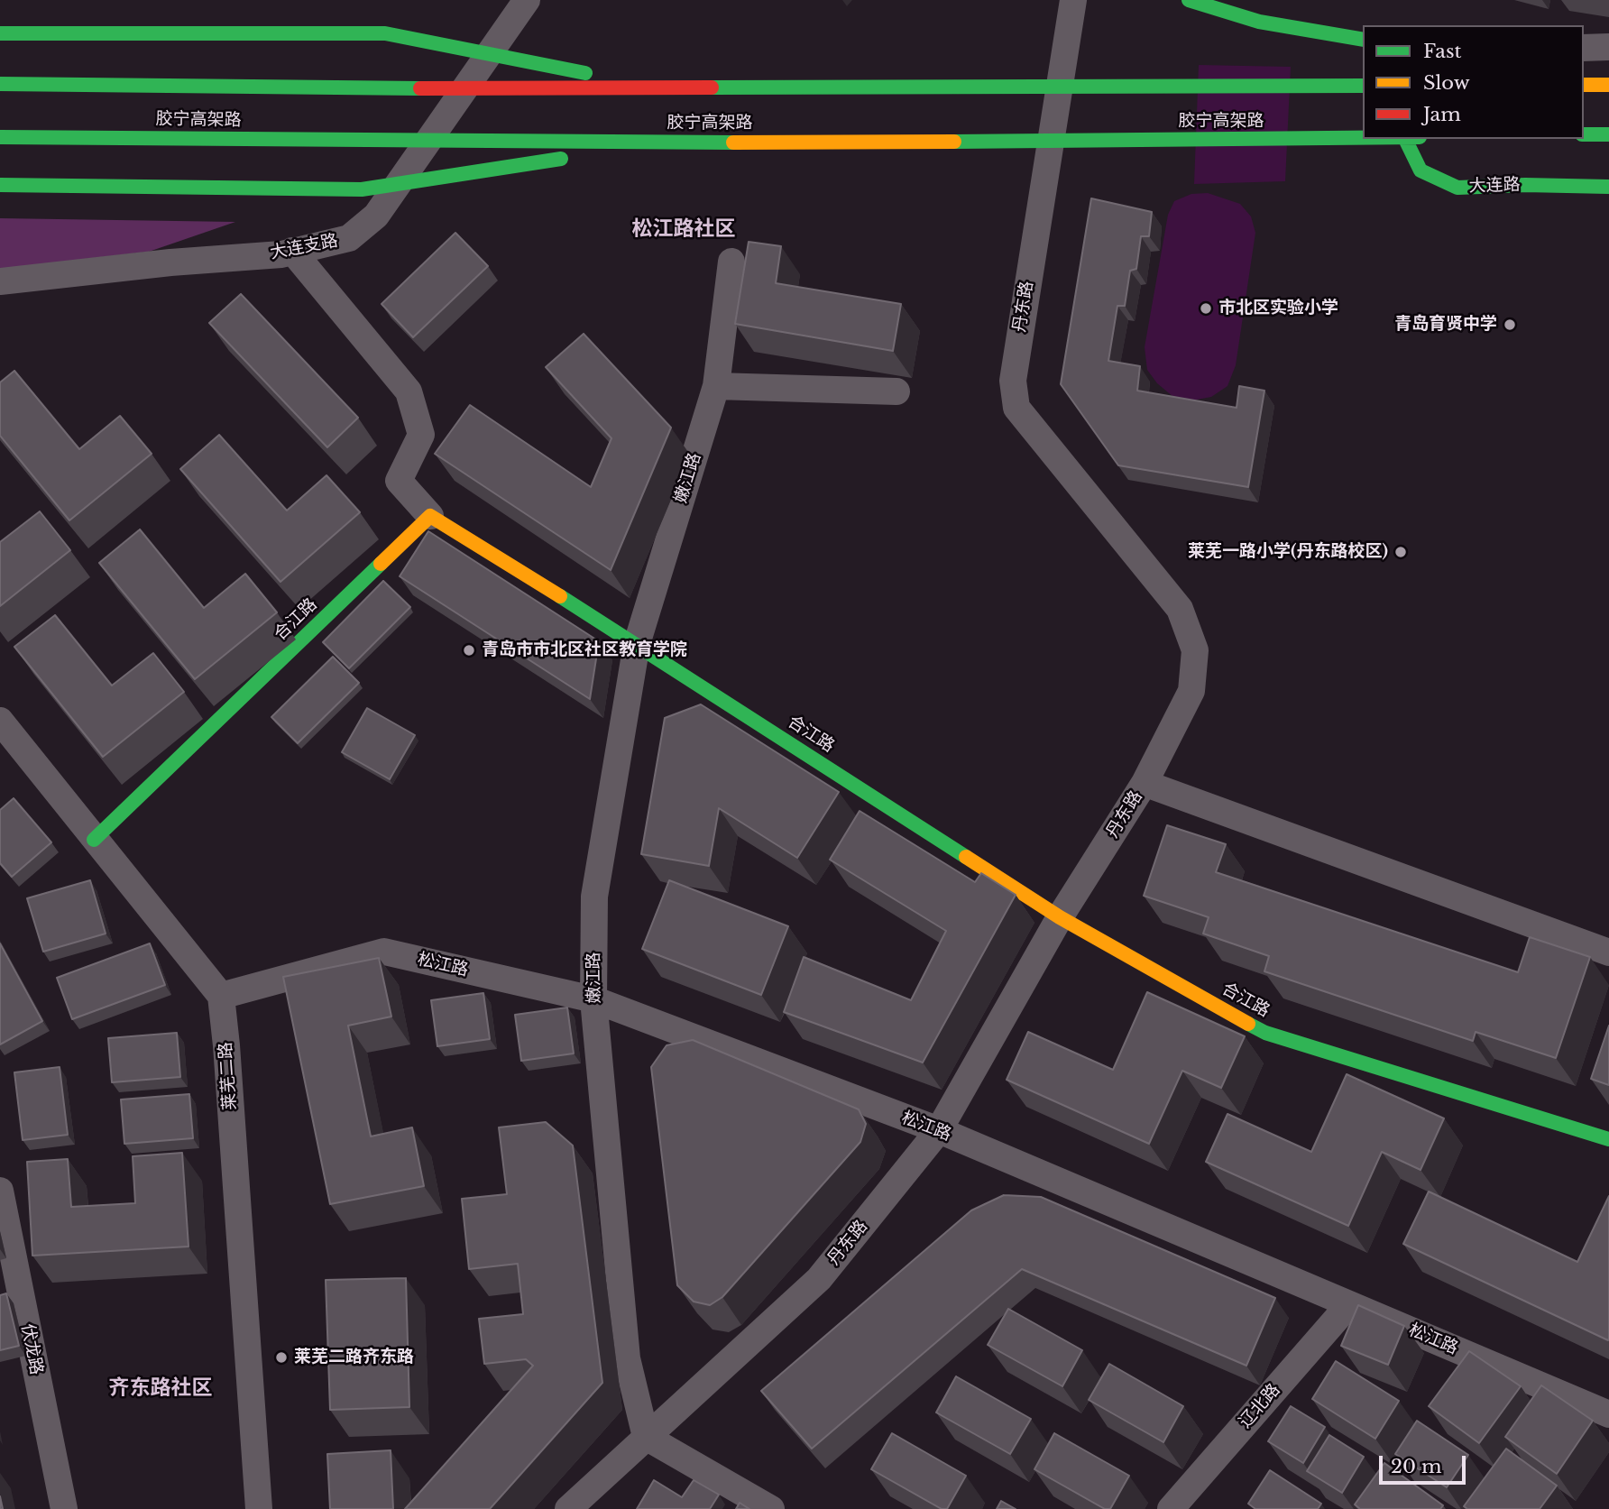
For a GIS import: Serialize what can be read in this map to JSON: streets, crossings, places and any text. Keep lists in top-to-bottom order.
{
  "streets": {
    "main road": ["胶宁高架路", "大连路", "合江路"],
    "street": [
      "大连支路",
      "丹东路",
      "嫩江路",
      "松江路",
      "莱芜二路",
      "伏龙路",
      "辽北路"
    ]
  },
  "crossings": [
    ["丹东路", "嫩江路"],
    ["丹东路", "合江路"],
    ["丹东路", "松江路"],
    ["嫩江路", "合江路"],
    ["嫩江路", "松江路"],
    ["松江路", "莱芜二路"],
    ["松江路", "辽北路"]
  ],
  "districts": ["松江路社区", "齐东路社区"],
  "places": [
    "市北区实验小学",
    "青岛育贤中学",
    "莱芜一路小学(丹东路校区)",
    "青岛市市北区社区教育学院",
    "莱芜二路齐东路"
  ],
  "legend": ["Fast", "Slow", "Jam"],
  "scale_bar": "20 m"
}
